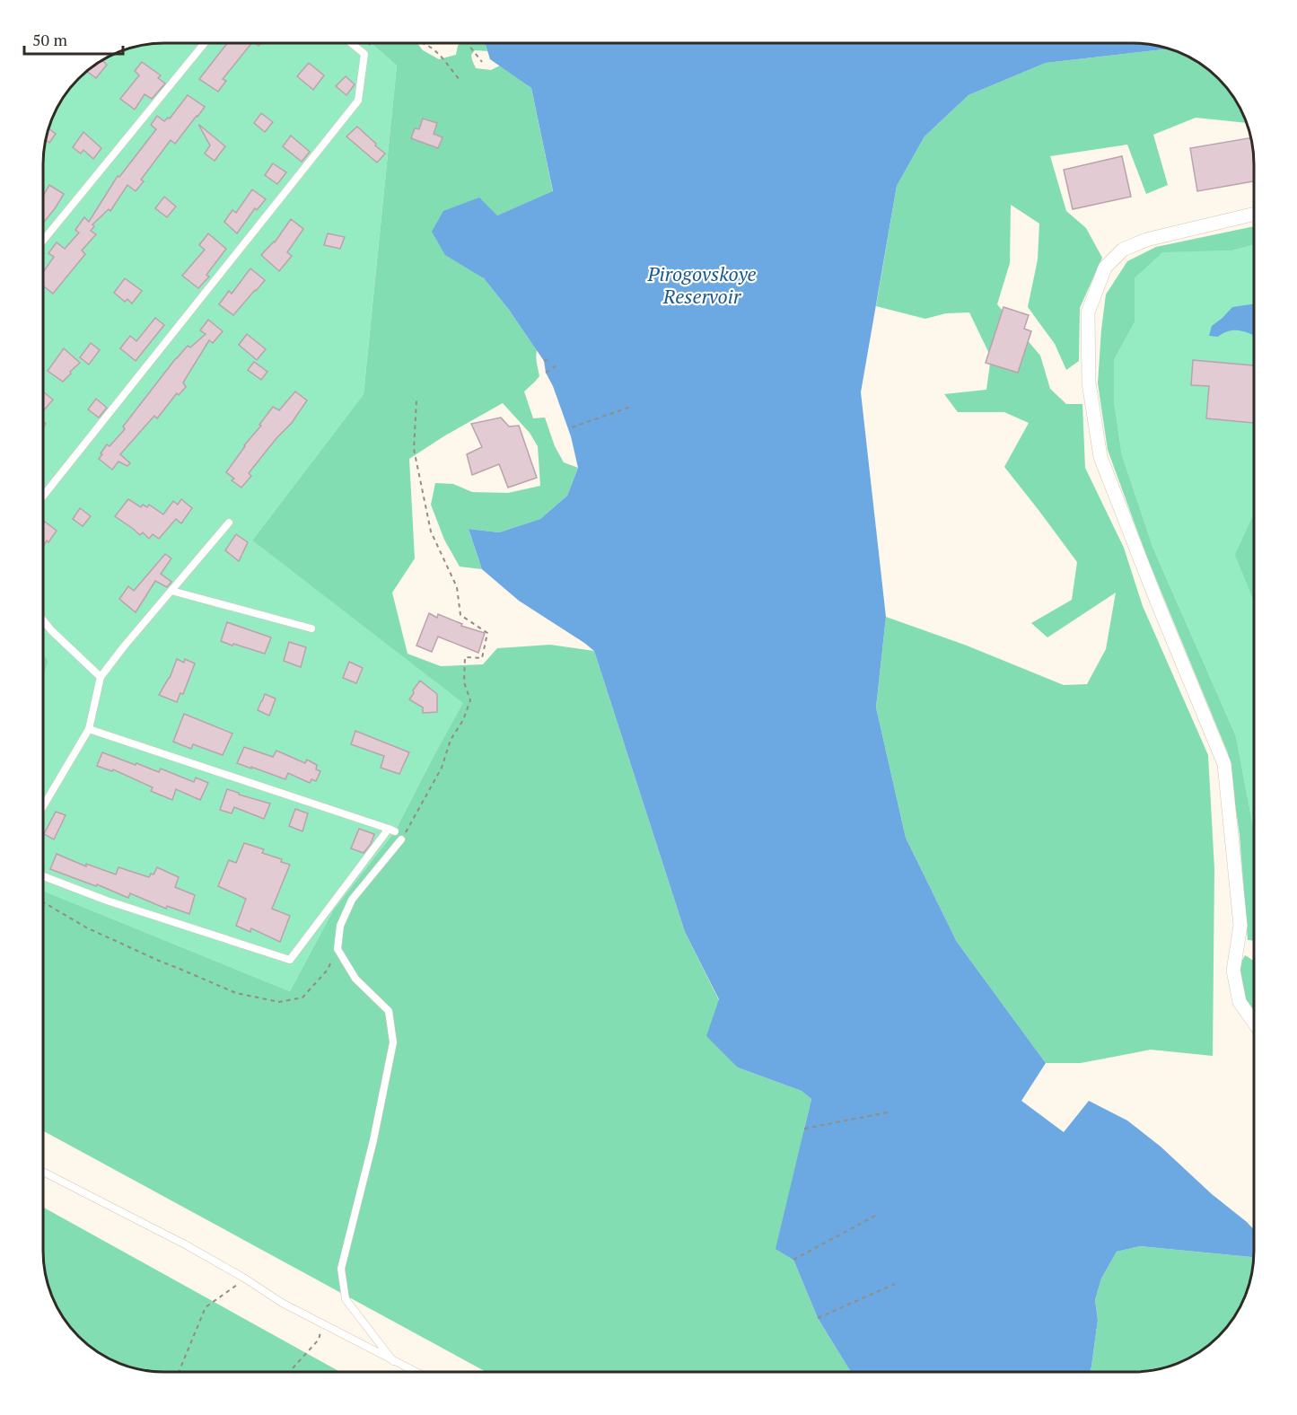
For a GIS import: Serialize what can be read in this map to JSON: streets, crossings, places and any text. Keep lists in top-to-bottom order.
{
  "water": ["Pirogovskoye Reservoir"],
  "scale_bar": "50 m"
}
